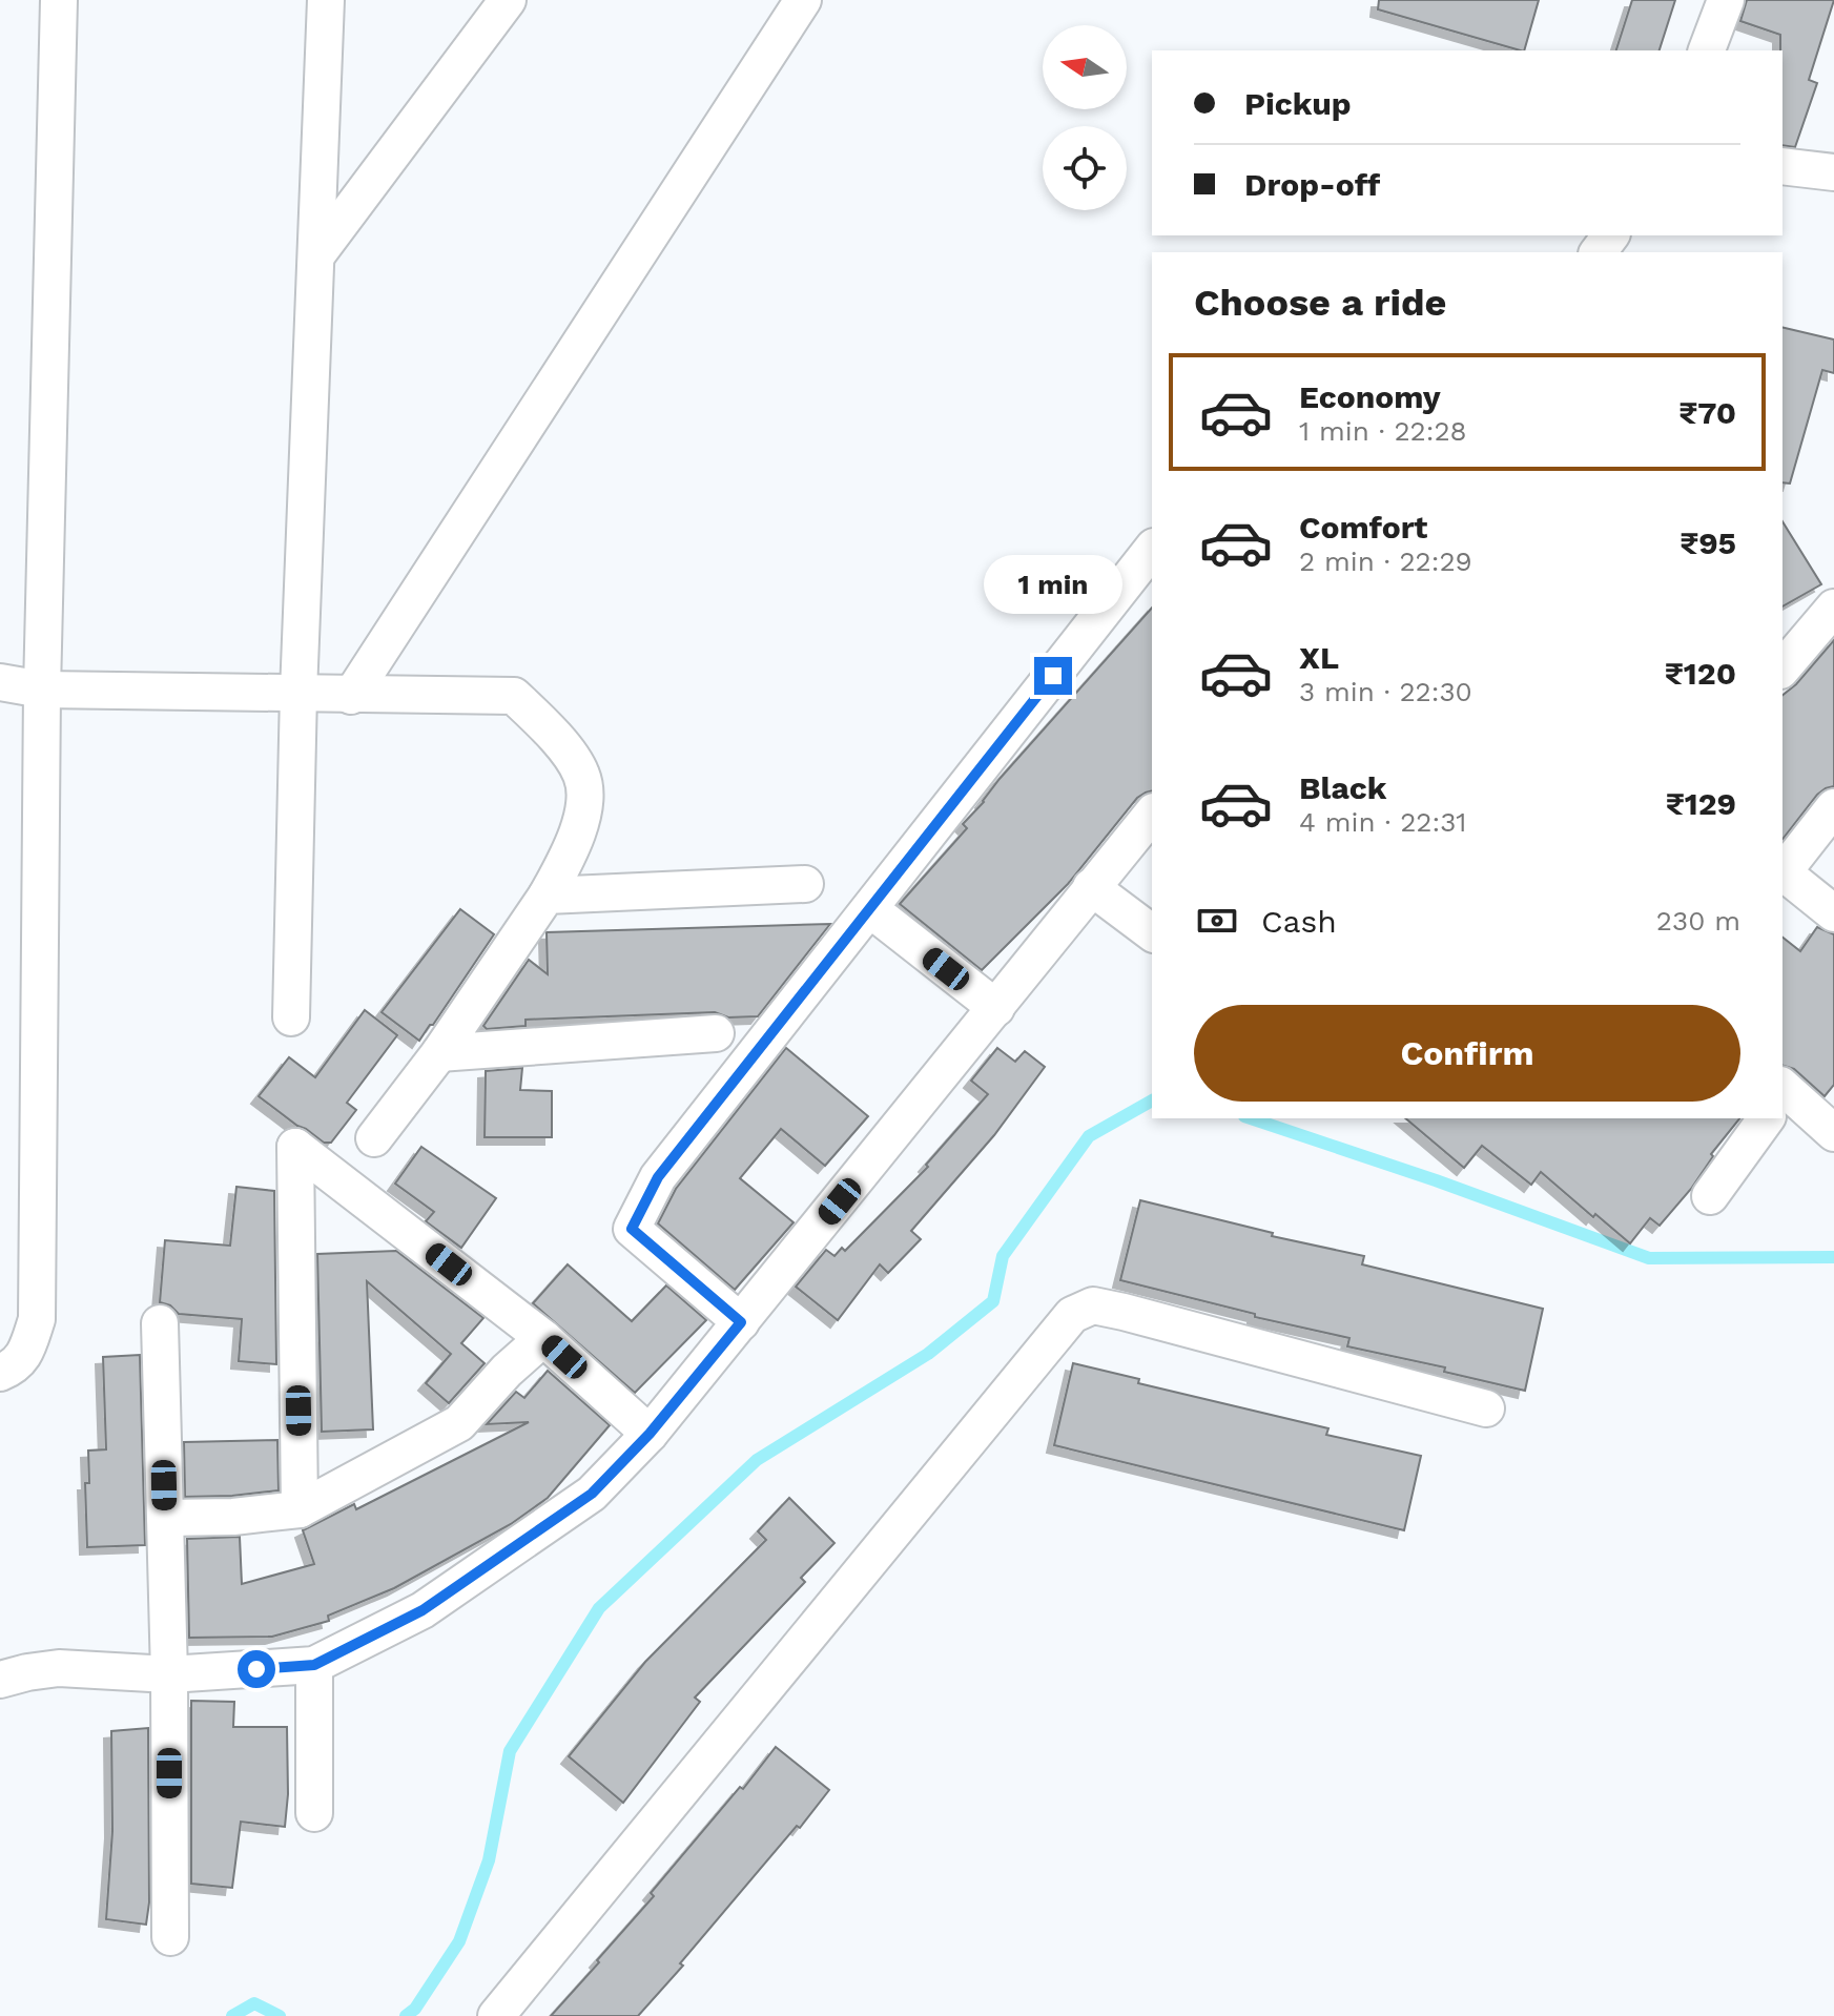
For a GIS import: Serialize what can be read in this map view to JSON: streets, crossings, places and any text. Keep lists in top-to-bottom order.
{
  "north": "left",
  "page": {
    "banner": ["Pickup", "Drop-off"],
    "heading": "Choose a ride",
    "list": [
      {
        "name": "Economy",
        "note": "1 min · 22:28",
        "value": "₹70"
      },
      {
        "name": "Comfort",
        "note": "2 min · 22:29",
        "value": "₹95"
      },
      {
        "name": "XL",
        "note": "3 min · 22:30",
        "value": "₹120"
      },
      {
        "name": "Black",
        "note": "4 min · 22:31",
        "value": "₹129"
      }
    ],
    "bubble": "1 min",
    "pay": ["Cash", "230 m"],
    "buttons": "Confirm"
  }
}
